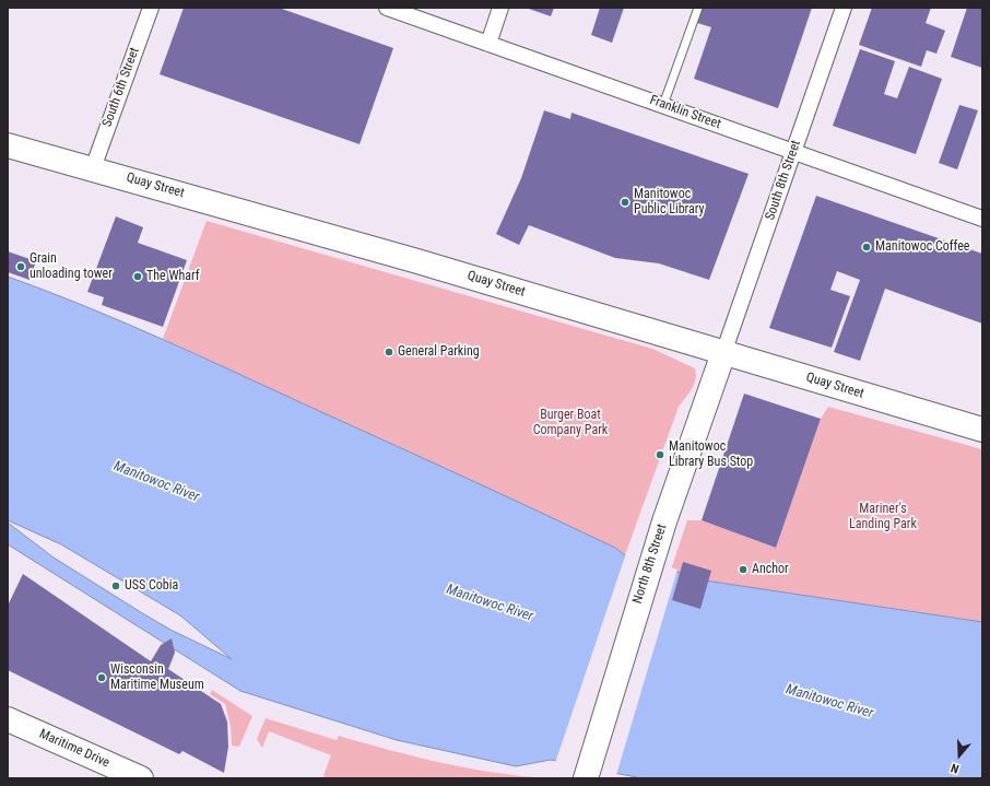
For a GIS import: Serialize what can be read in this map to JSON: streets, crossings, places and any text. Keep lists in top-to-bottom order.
{
  "streets": {
    "main road": ["Quay Street", "North 8th Street", "Maritime Drive"],
    "street": ["South 6th Street", "Franklin Street", "South 8th Street"]
  },
  "crossings": [
    ["South 6th Street", "Quay Street"],
    ["Franklin Street", "South 8th Street"],
    ["South 8th Street", "Quay Street"],
    ["South 8th Street", "North 8th Street"],
    ["Quay Street", "North 8th Street"]
  ],
  "water": ["Manitowoc River"],
  "parks": ["Burger Boat Company Park", "Mariner's Landing Park"],
  "places": [
    "Manitowoc Public Library",
    "Manitowoc Coffee",
    "Grain unloading tower",
    "The Wharf",
    "General Parking",
    "Manitowoc Library Bus Stop",
    "Anchor",
    "USS Cobia",
    "Wisconsin Maritime Museum"
  ],
  "north": "bottom"
}
